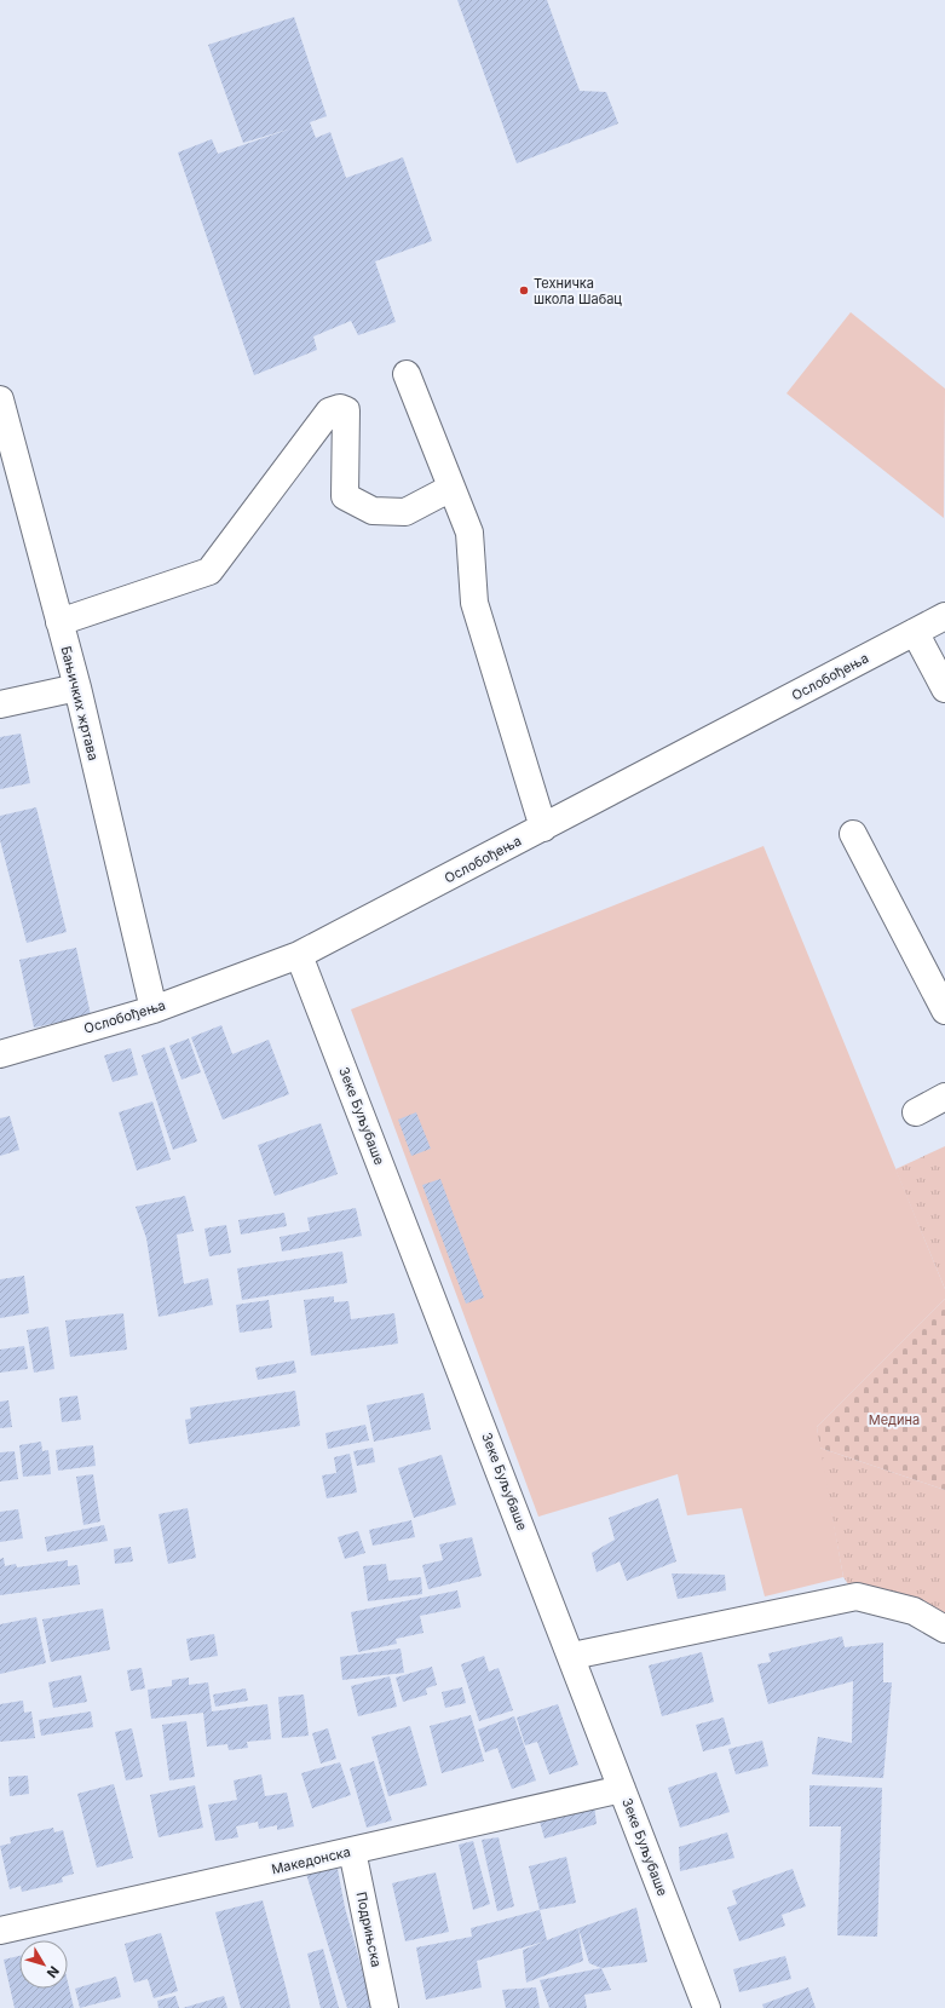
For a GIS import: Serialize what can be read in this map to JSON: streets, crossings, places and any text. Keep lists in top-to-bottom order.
{
  "streets": {
    "street": [
      "Ослобођења",
      "Бањичких жртава",
      "Зеке Буљубаше",
      "Македонска",
      "Подрињска"
    ]
  },
  "crossings": [
    ["Ослобођења", "Бањичких жртава"],
    ["Ослобођења", "Зеке Буљубаше"],
    ["Зеке Буљубаше", "Македонска"],
    ["Македонска", "Подрињска"]
  ],
  "parks": ["Медина"],
  "places": ["Техничка школа Шабац"],
  "north": "bottom right"
}
